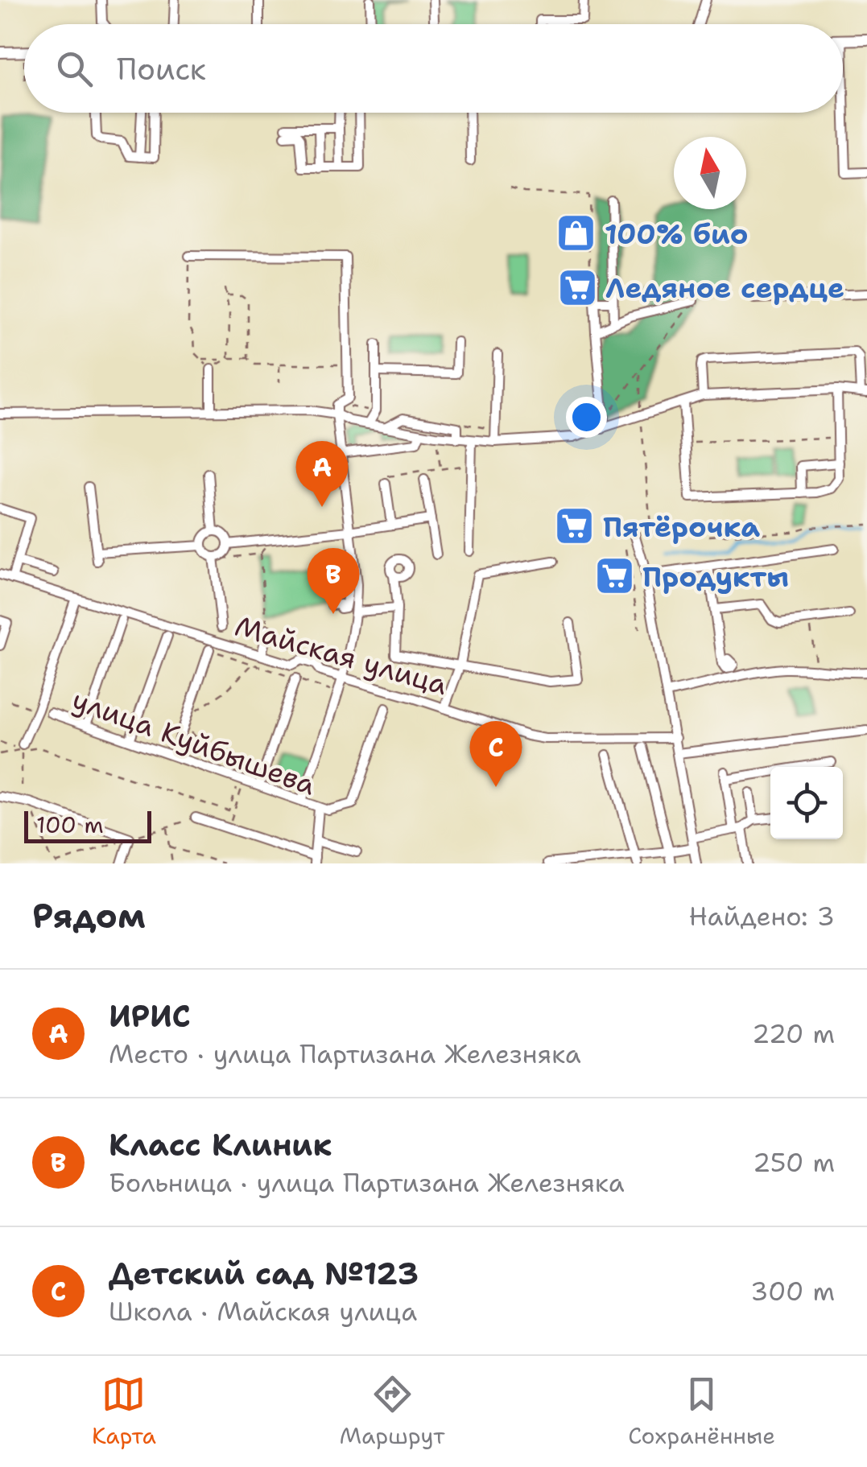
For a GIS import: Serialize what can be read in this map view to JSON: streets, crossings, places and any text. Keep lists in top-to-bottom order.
{
  "streets": {
    "street": ["Майская улица", "улица Куйбышева"]
  },
  "places": {
    "shop": ["100% био"],
    "supermarket": ["Ледяное сердце", "Пятёрочка", "Продукты"]
  },
  "scale_bar": "100 m",
  "north": "top",
  "page": {
    "search": "Поиск",
    "pins": ["A", "B", "C"],
    "scale": "100 m",
    "heading": ["Рядом", "Найдено: 3"],
    "list": [
      {
        "mark": "A",
        "name": "ИРИС",
        "note": "Место · улица Партизана Железняка",
        "value": "220 m"
      },
      {
        "mark": "B",
        "name": "Класс Клиник",
        "note": "Больница · улица Партизана Железняка",
        "value": "250 m"
      },
      {
        "mark": "C",
        "name": "Детский сад №123",
        "note": "Школа · Майская улица",
        "value": "300 m"
      }
    ],
    "nav": ["Карта", "Маршрут", "Сохранённые"]
  }
}
